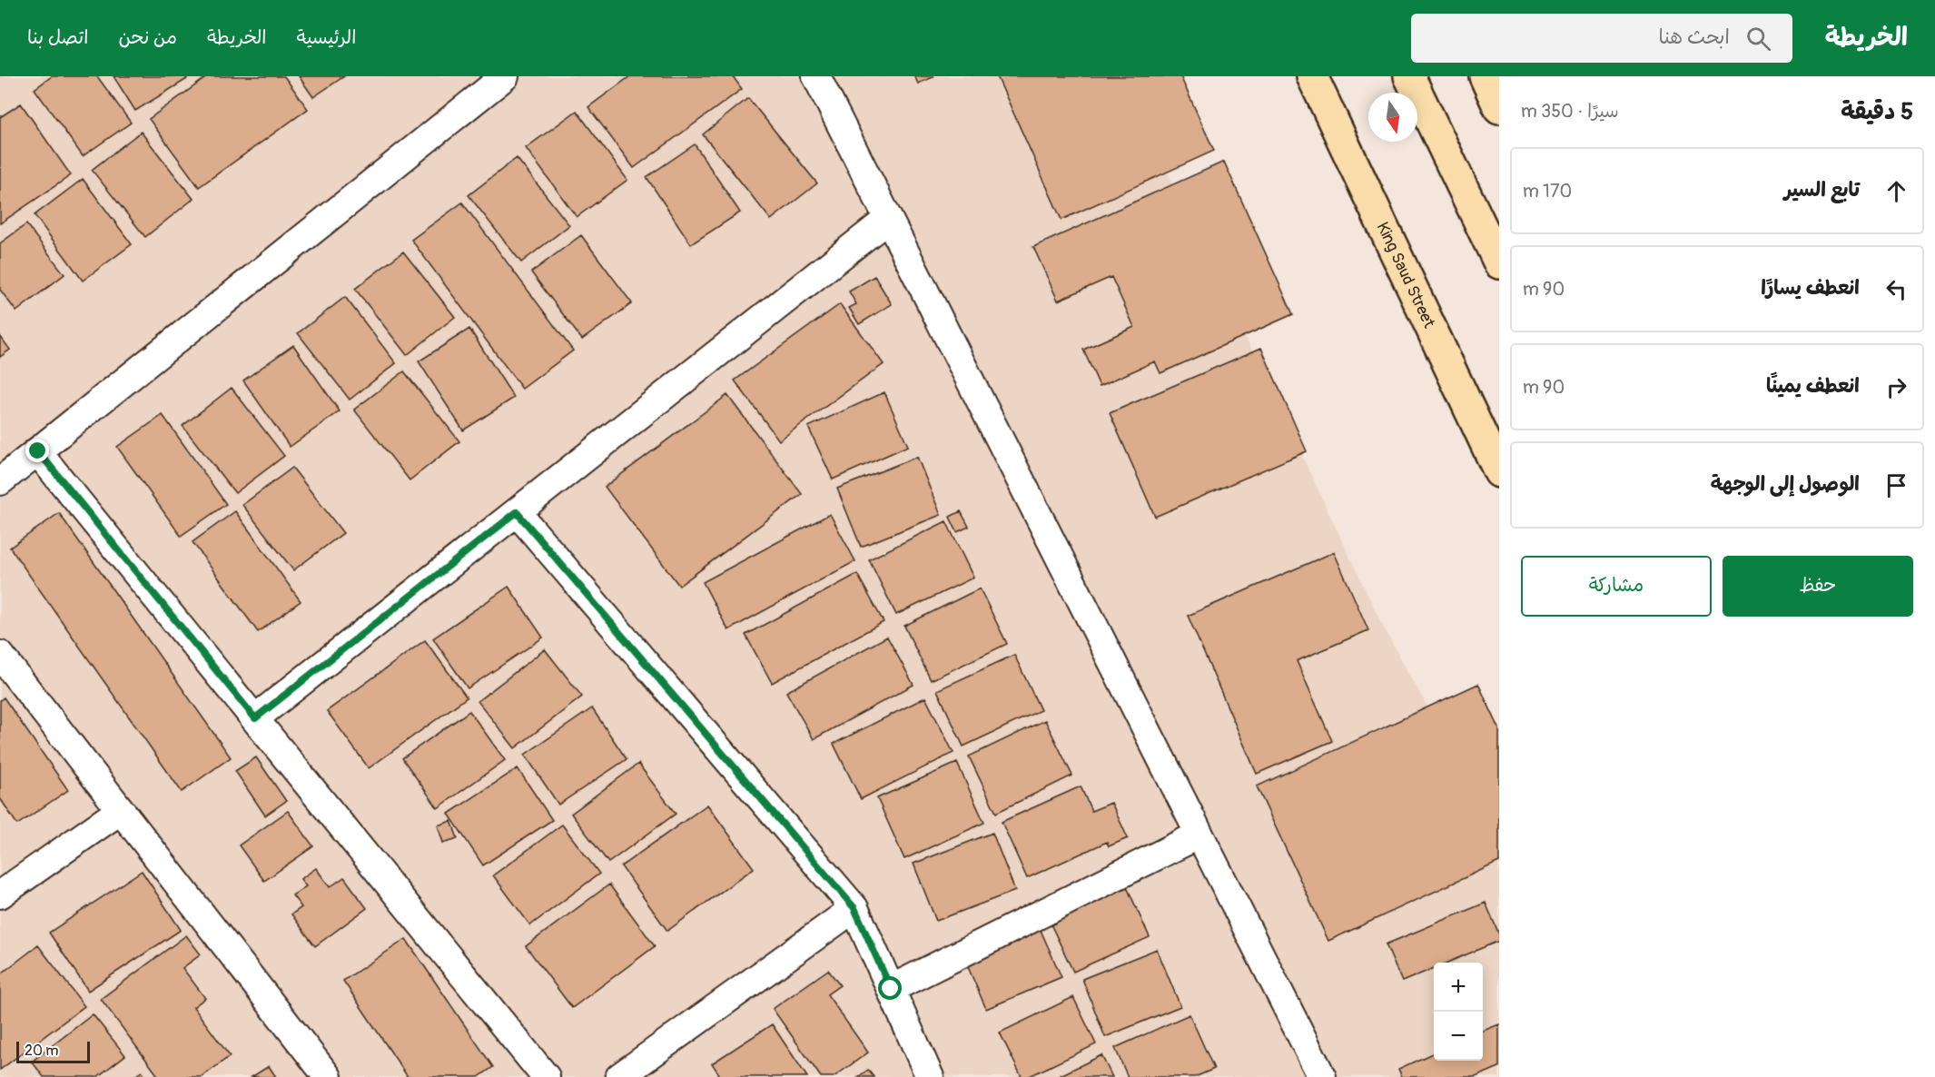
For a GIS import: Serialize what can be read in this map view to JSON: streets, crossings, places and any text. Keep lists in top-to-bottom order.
{
  "streets": {
    "main road": ["King Saud Street"]
  },
  "scale_bar": "20 m",
  "north": "bottom",
  "page": {
    "header": "الخريطة",
    "search": "ابحث هنا",
    "nav": [
      "الرئيسية",
      "الخريطة",
      "من نحن",
      "اتصل بنا"
    ],
    "heading": ["5 دقيقة", "سيرًا · 350 m"],
    "list": [
      ["تابع السير", "170 m"],
      ["انعطف يسارًا", "90 m"],
      ["انعطف يمينًا", "90 m"],
      "الوصول إلى الوجهة"
    ],
    "buttons": ["حفظ", "مشاركة"],
    "map_buttons": ["+", "−"],
    "scale": "20 m"
  }
}
